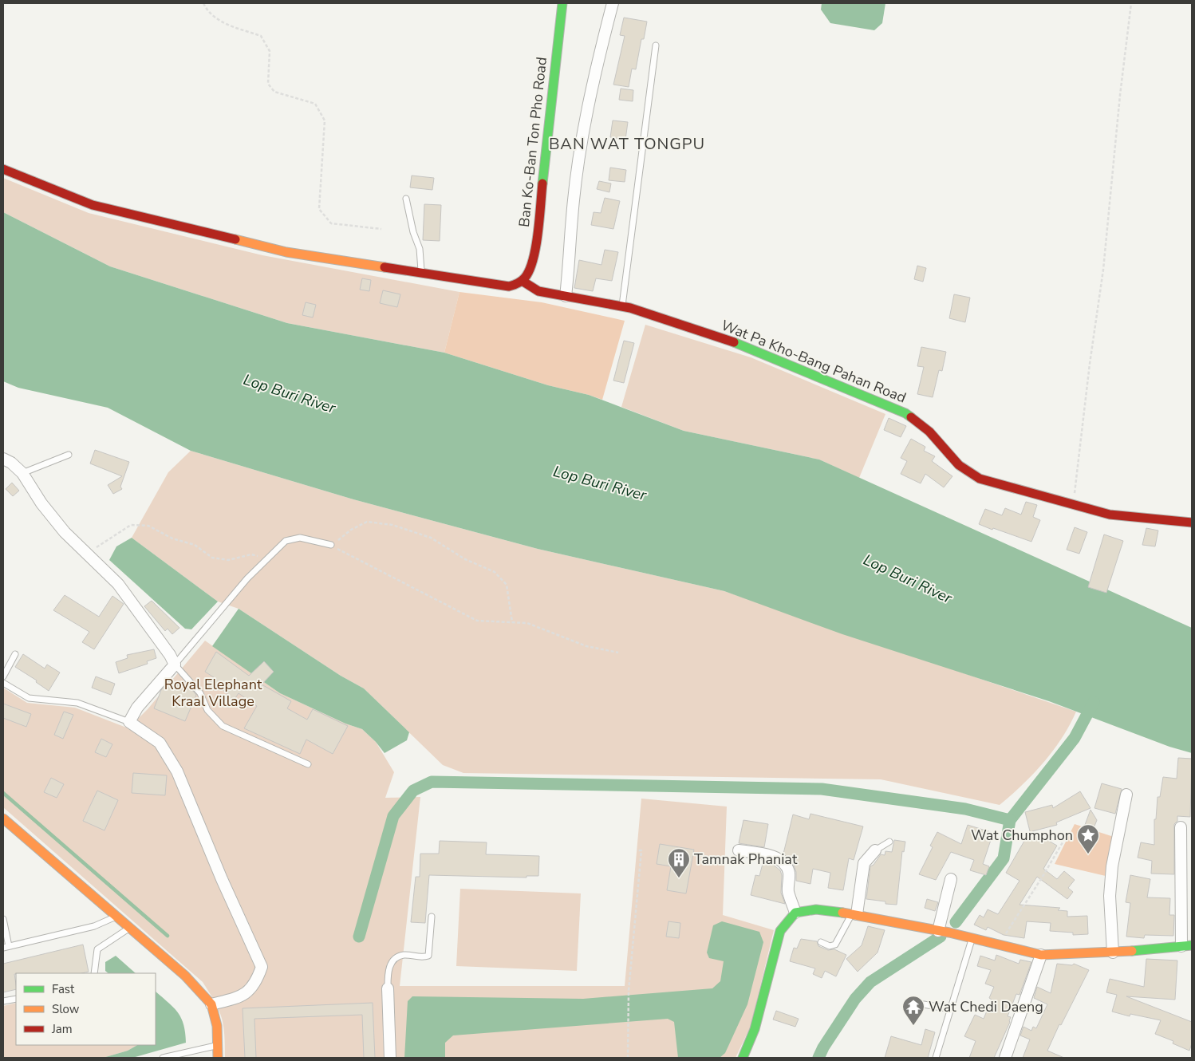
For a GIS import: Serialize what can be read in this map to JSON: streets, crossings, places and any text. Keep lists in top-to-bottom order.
{
  "streets": {
    "street": ["Ban Ko-Ban Ton Pho Road", "Wat Pa Kho-Bang Pahan Road"]
  },
  "crossings": [
    ["Ban Ko-Ban Ton Pho Road", "Wat Pa Kho-Bang Pahan Road"]
  ],
  "districts": ["BAN WAT TONGPU"],
  "water": ["Lop Buri River"],
  "parks": ["Royal Elephant Kraal Village"],
  "places": {
    "place": ["Wat Chumphon"],
    "building": ["Tamnak Phaniat"],
    "temple": ["Wat Chedi Daeng"]
  },
  "legend": ["Fast", "Slow", "Jam"]
}
